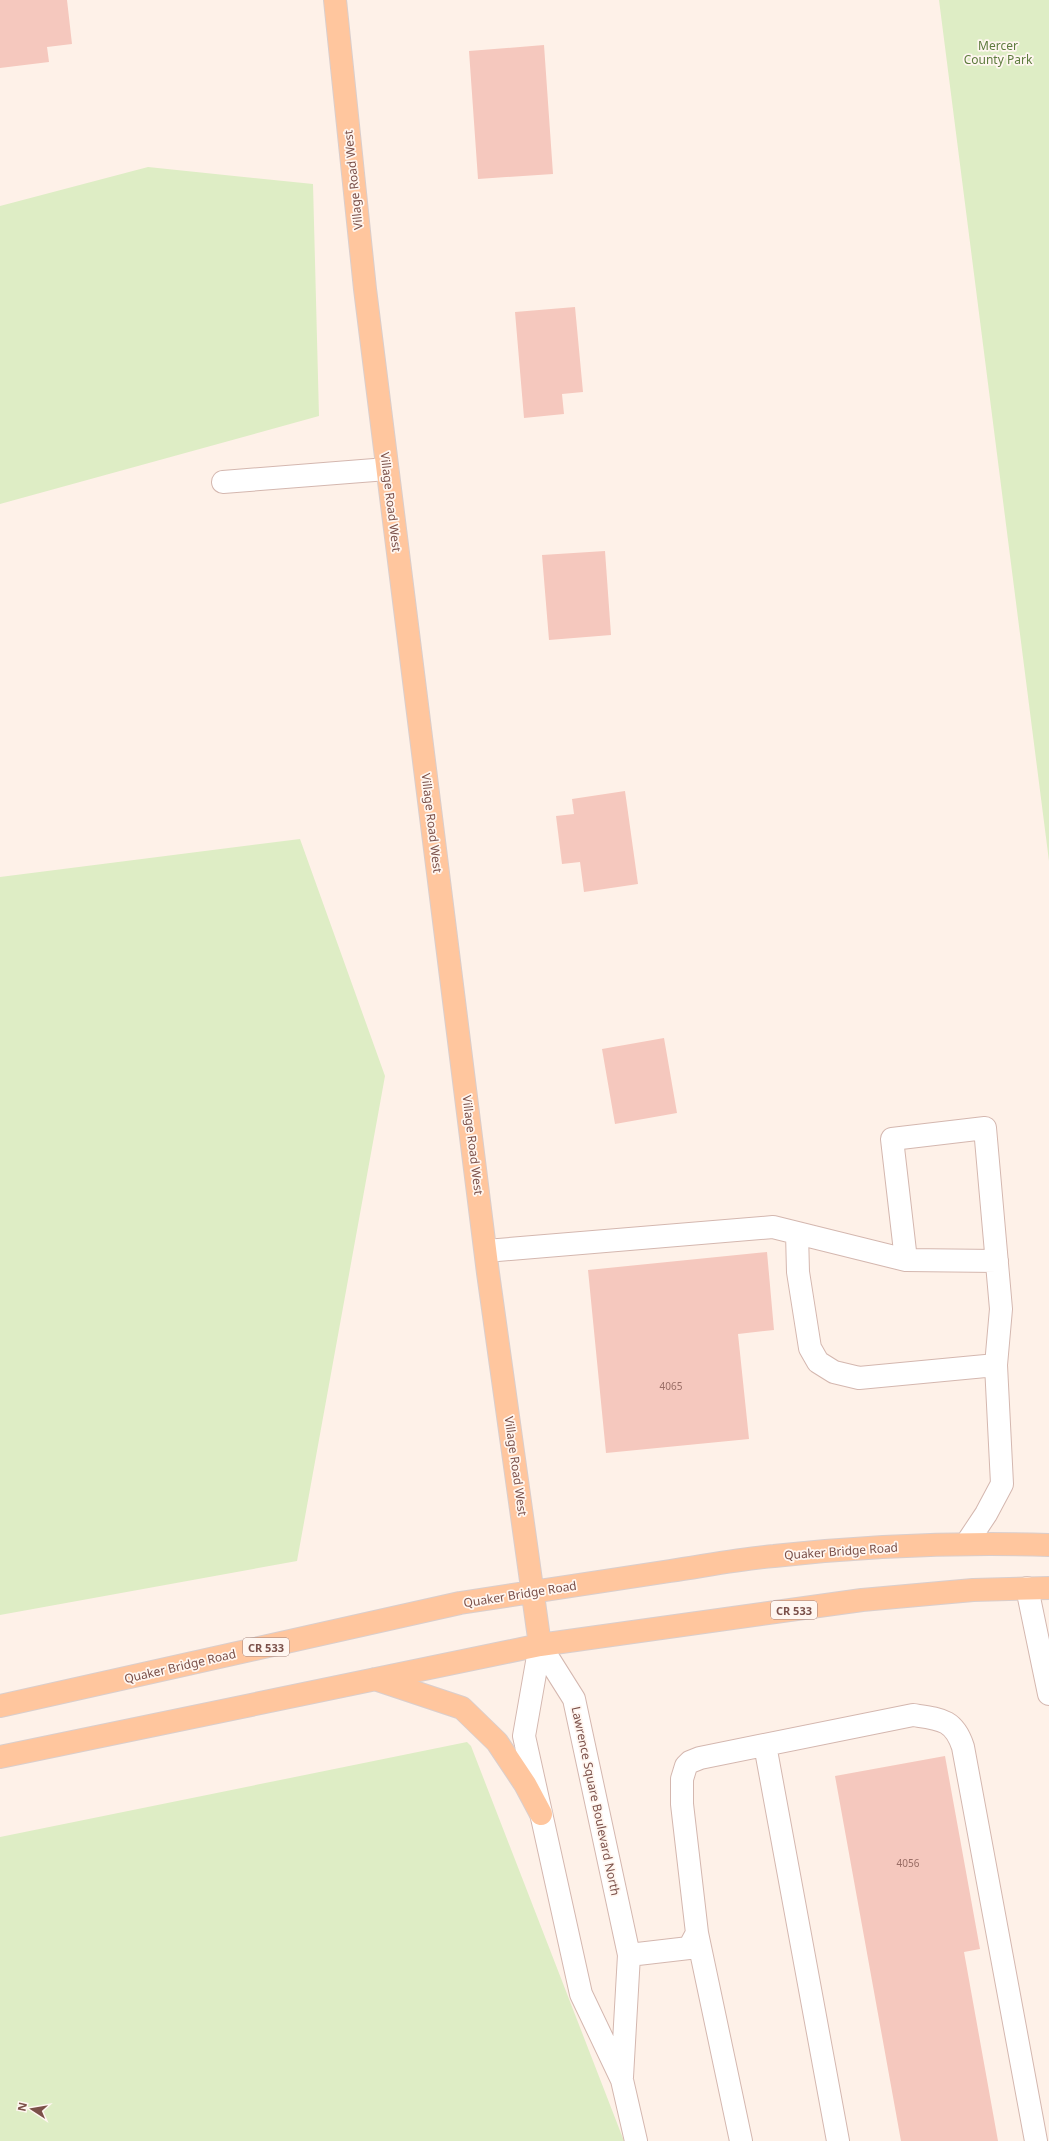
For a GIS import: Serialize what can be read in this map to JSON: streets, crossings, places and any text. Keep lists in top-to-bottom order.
{
  "streets": {
    "main road": ["Village Road West", "Quaker Bridge Road", "CR 533"],
    "street": ["Lawrence Square Boulevard North"]
  },
  "crossings": [
    ["Village Road West", "Quaker Bridge Road"],
    ["Village Road West", "CR 533"],
    ["Village Road West", "Lawrence Square Boulevard North"],
    ["CR 533", "Lawrence Square Boulevard North"]
  ],
  "parks": ["Mercer County Park"],
  "house_numbers": ["4065", "4056"],
  "north": "left"
}
